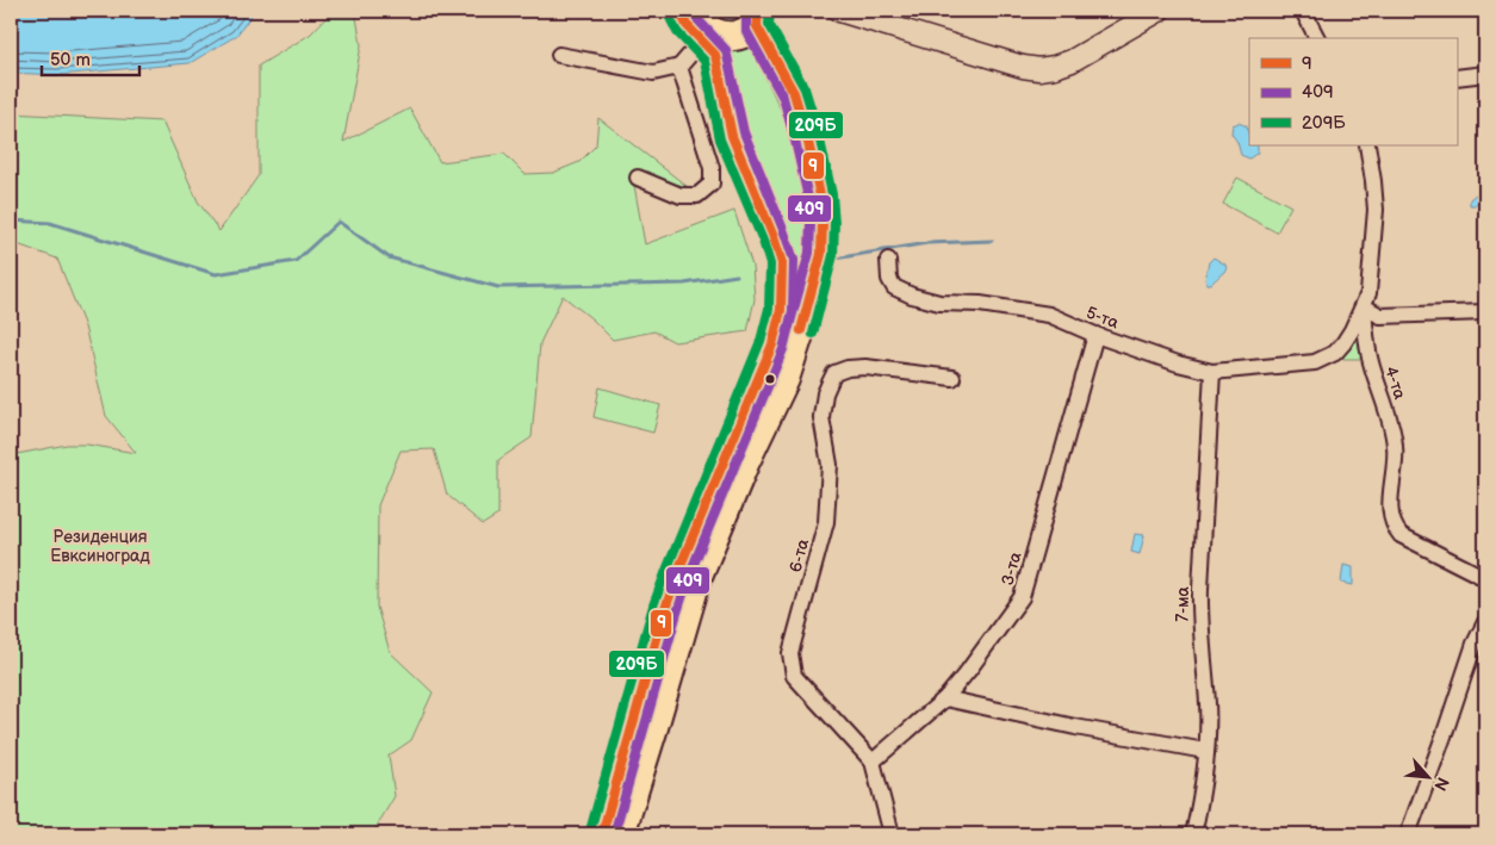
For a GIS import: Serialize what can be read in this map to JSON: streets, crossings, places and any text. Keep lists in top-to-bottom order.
{
  "streets": {
    "street": [
      "5-та",
      "4-та",
      "6-та",
      "3-та",
      "7-ма"
    ]
  },
  "crossings": [
    ["5-та", "4-та"],
    ["5-та", "3-та"],
    ["5-та", "7-ма"],
    ["6-та", "3-та"]
  ],
  "parks": ["Резиденция Евксиноград"],
  "lines": ["transit line 9", "transit line 409", "transit line 209Б"],
  "legend": ["9", "409", "209Б"],
  "scale_bar": "50 m",
  "north": "bottom right"
}
